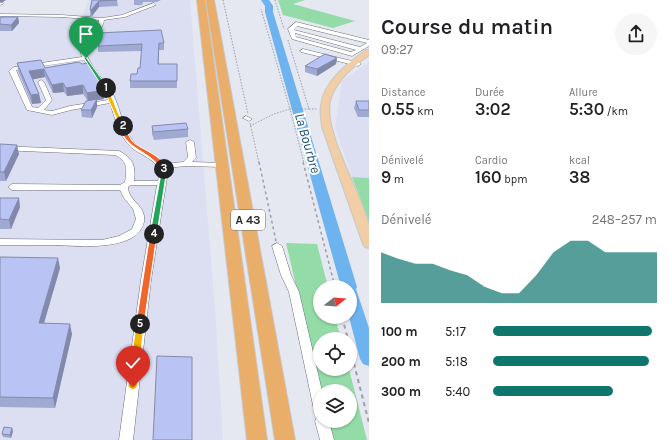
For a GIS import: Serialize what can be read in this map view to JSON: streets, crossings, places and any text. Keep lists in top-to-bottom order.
{
  "streets": {
    "highway": ["A 43"]
  },
  "water": ["La Bourbre"],
  "north": "right",
  "page": {
    "heading": ["Course du matin", "09:27"],
    "stats": [
      ["Distance", "0.55 km"],
      ["Durée", "3:02"],
      ["Allure", "5:30 /km"],
      ["Dénivelé", "9 m"],
      ["Cardio", "160 bpm"],
      ["kcal", "38"]
    ],
    "pins": [
      "1",
      "2",
      "3",
      "4",
      "5"
    ],
    "chart": ["Dénivelé", "248–257 m"],
    "list": [
      {
        "name": "100 m",
        "note": "5:17"
      },
      {
        "name": "200 m",
        "note": "5:18"
      },
      {
        "name": "300 m",
        "note": "5:40"
      }
    ]
  }
}
